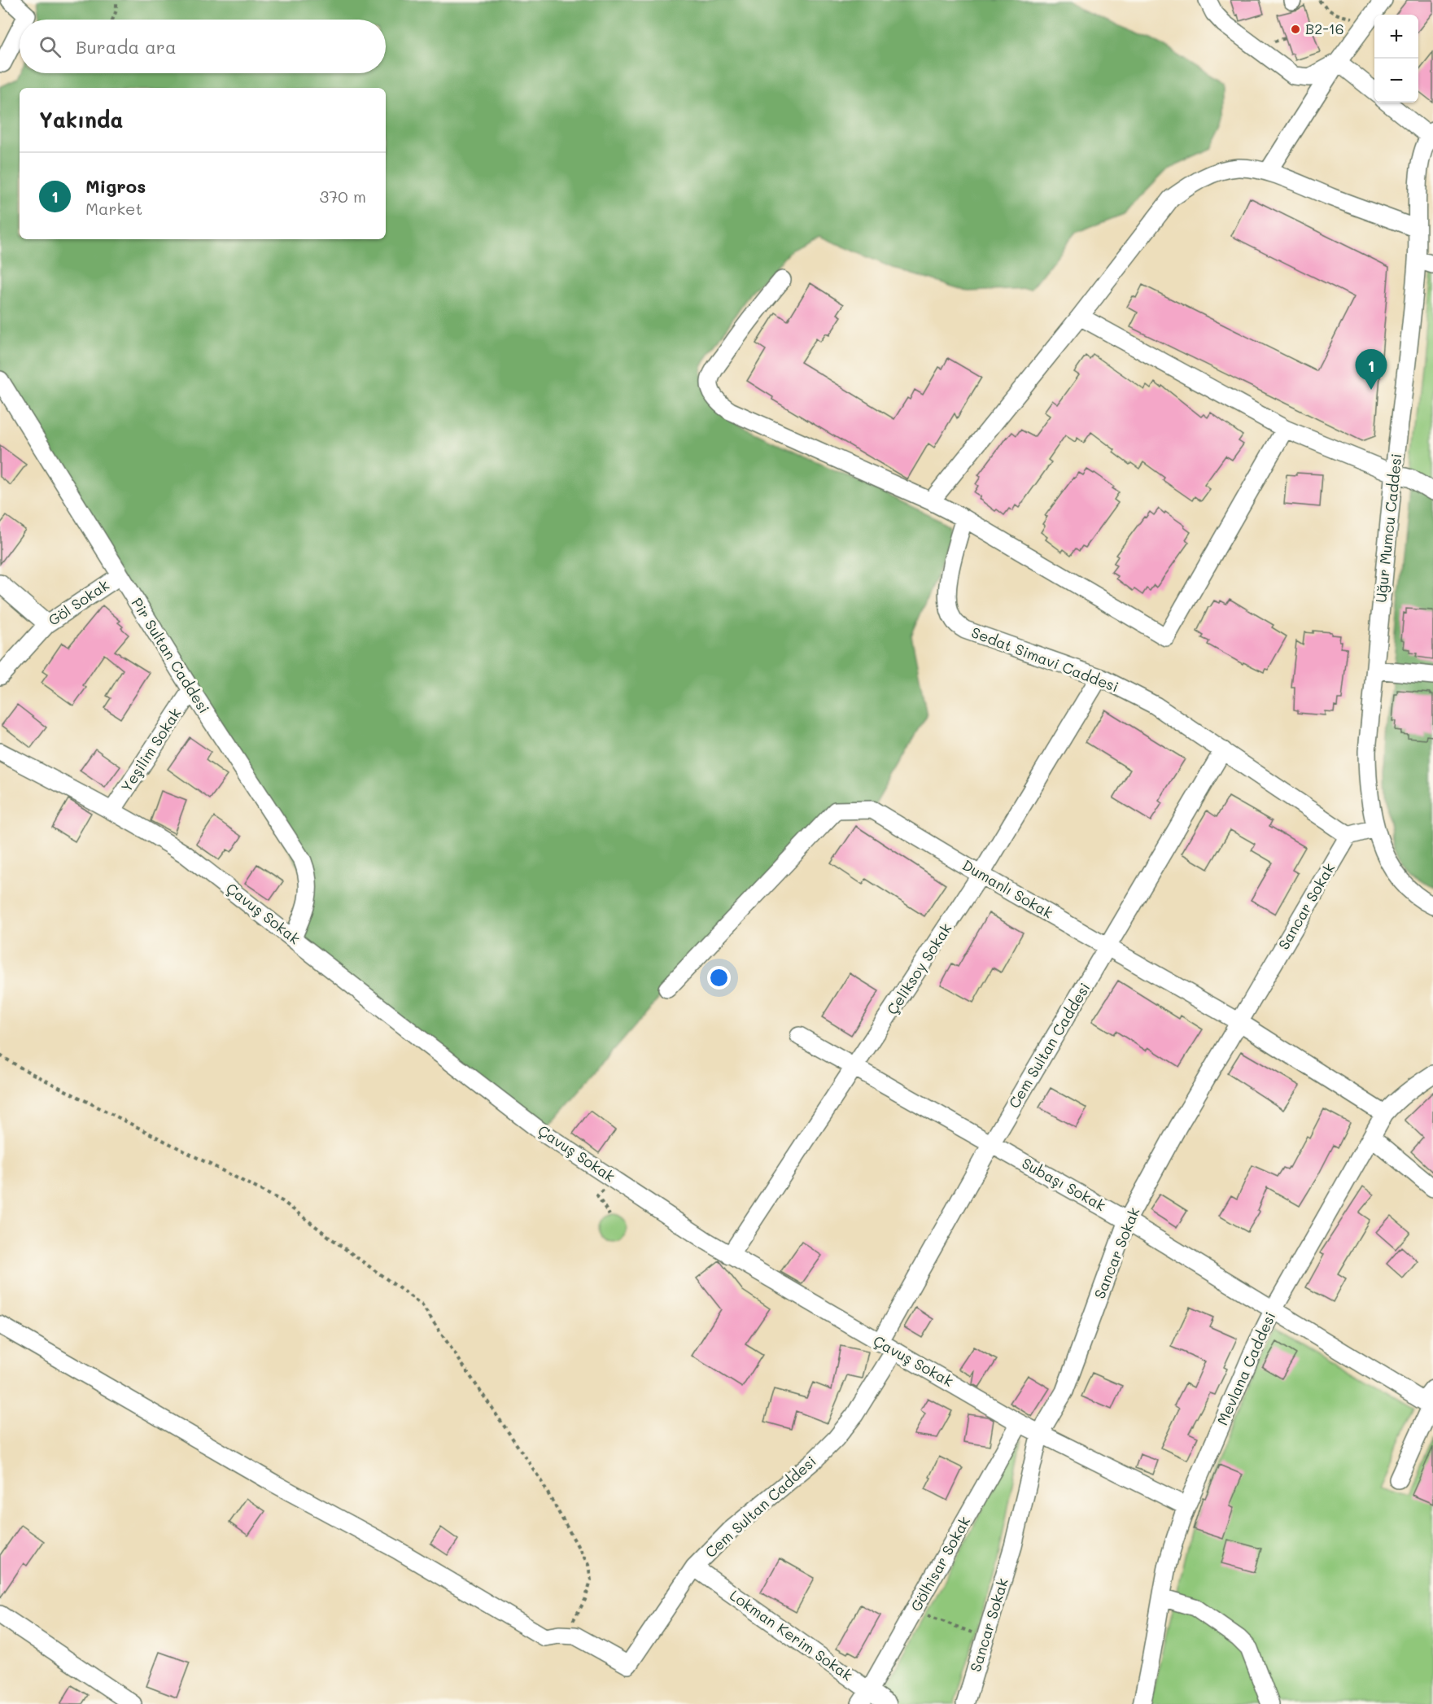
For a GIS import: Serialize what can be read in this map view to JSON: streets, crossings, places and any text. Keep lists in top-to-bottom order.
{
  "streets": {
    "street": [
      "Uğur Mumcu Caddesi",
      "Göl Sokak",
      "Pir Sultan Caddesi",
      "Sedat Simavi Caddesi",
      "Yeşilim Sokak",
      "Dumanlı Sokak",
      "Sancar Sokak",
      "Çavuş Sokak",
      "Çeliksoy Sokak",
      "Cem Sultan Caddesi",
      "Subaşı Sokak",
      "Mevlana Caddesi",
      "Gölhisar Sokak",
      "Lokman Kerim Sokak"
    ]
  },
  "crossings": [
    ["Göl Sokak", "Pir Sultan Caddesi"],
    ["Pir Sultan Caddesi", "Yeşilim Sokak"],
    ["Pir Sultan Caddesi", "Çavuş Sokak"],
    ["Sedat Simavi Caddesi", "Sancar Sokak"],
    ["Sedat Simavi Caddesi", "Çeliksoy Sokak"],
    ["Sedat Simavi Caddesi", "Cem Sultan Caddesi"],
    ["Yeşilim Sokak", "Çavuş Sokak"],
    ["Dumanlı Sokak", "Sancar Sokak"],
    ["Dumanlı Sokak", "Çeliksoy Sokak"],
    ["Dumanlı Sokak", "Cem Sultan Caddesi"],
    ["Dumanlı Sokak", "Mevlana Caddesi"],
    ["Sancar Sokak", "Çavuş Sokak"],
    ["Sancar Sokak", "Subaşı Sokak"],
    ["Çavuş Sokak", "Çeliksoy Sokak"],
    ["Çavuş Sokak", "Cem Sultan Caddesi"],
    ["Çavuş Sokak", "Mevlana Caddesi"],
    ["Çavuş Sokak", "Gölhisar Sokak"],
    ["Çeliksoy Sokak", "Subaşı Sokak"],
    ["Cem Sultan Caddesi", "Subaşı Sokak"],
    ["Cem Sultan Caddesi", "Lokman Kerim Sokak"],
    ["Subaşı Sokak", "Mevlana Caddesi"],
    ["Gölhisar Sokak", "Lokman Kerim Sokak"]
  ],
  "places": ["B2-16"],
  "page": {
    "map_buttons": ["+", "−"],
    "search": "Burada ara",
    "heading": "Yakında",
    "list": [
      {
        "mark": "1",
        "name": "Migros",
        "note": "Market",
        "value": "370 m"
      }
    ],
    "pins": "1"
  }
}
